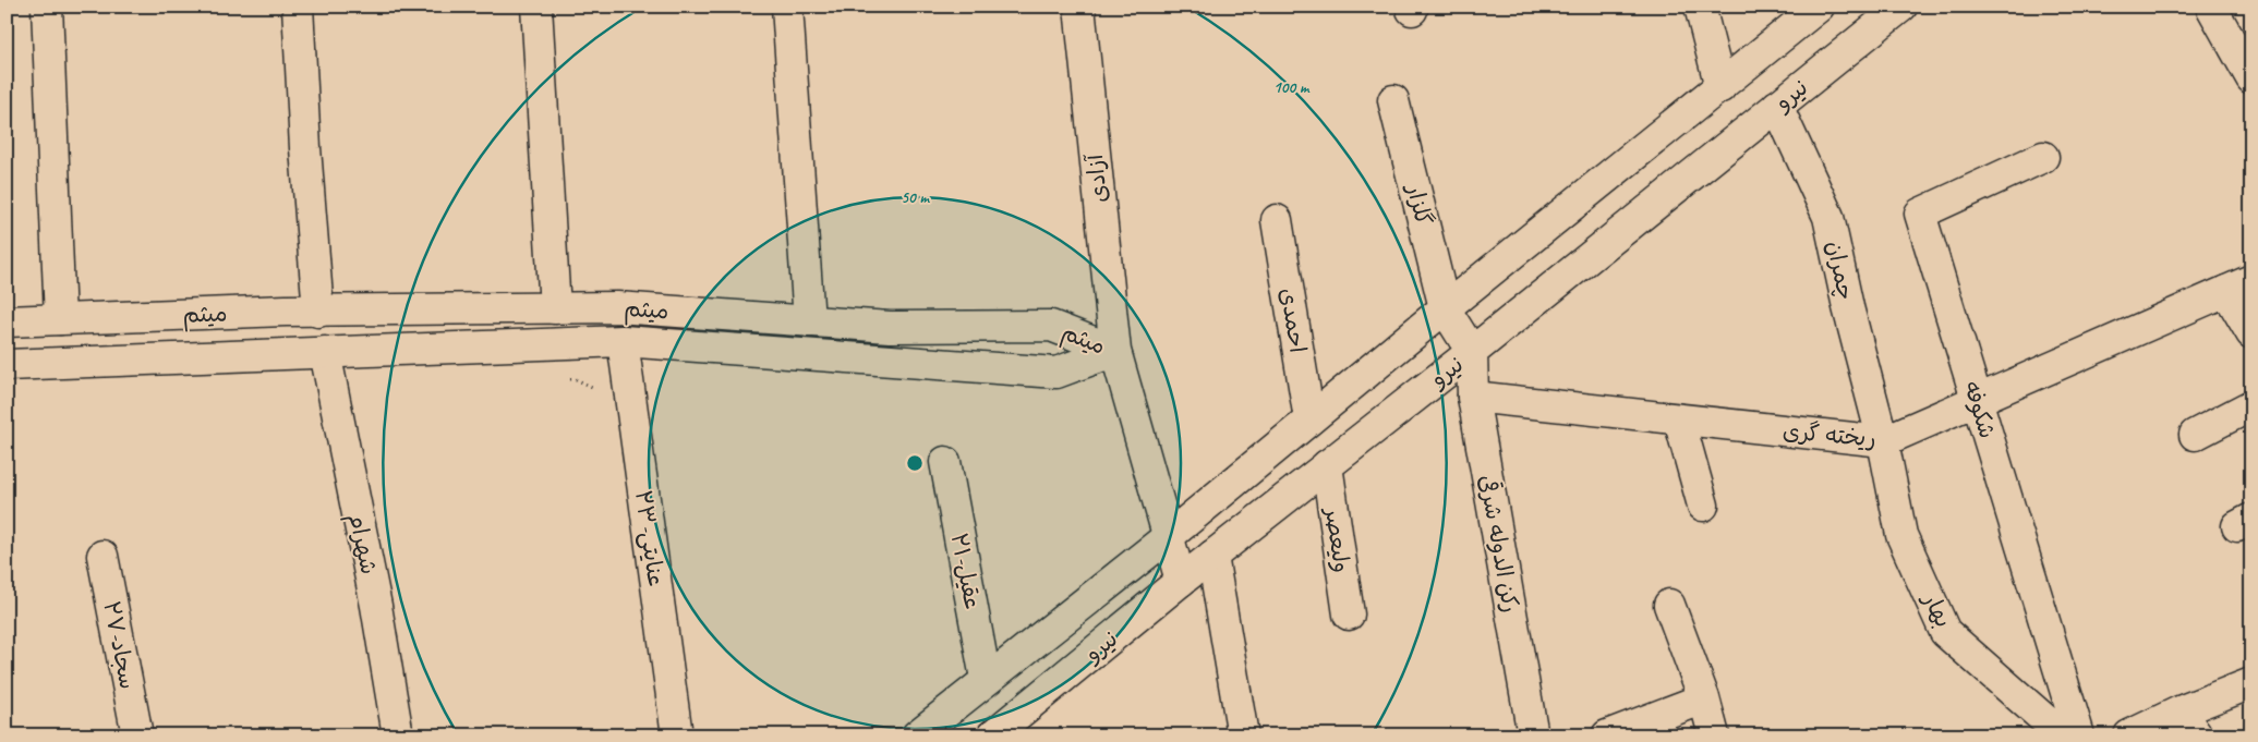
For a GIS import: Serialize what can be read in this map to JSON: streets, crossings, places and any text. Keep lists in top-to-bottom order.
{
  "streets": {
    "street": [
      "نیرو",
      "آزادی",
      "گلزار",
      "چمران",
      "میثم",
      "احمدی",
      "شکوفه",
      "ریخته گری",
      "۲۳-عنایتی",
      "ولیعصر",
      "شهرام",
      "رکن الدوله شرقی",
      "۲۱-عقیل",
      "بهار",
      "۲۷-سجاد"
    ]
  },
  "crossings": [
    ["نیرو", "آزادی"],
    ["نیرو", "گلزار"],
    ["نیرو", "چمران"],
    ["نیرو", "احمدی"],
    ["نیرو", "ولیعصر"],
    ["نیرو", "رکن الدوله شرقی"],
    ["نیرو", "۲۱-عقیل"],
    ["آزادی", "میثم"],
    ["گلزار", "رکن الدوله شرقی"],
    ["چمران", "ریخته گری"],
    ["چمران", "بهار"],
    ["میثم", "۲۳-عنایتی"],
    ["میثم", "شهرام"],
    ["شکوفه", "ریخته گری"],
    ["ریخته گری", "رکن الدوله شرقی"],
    ["ریخته گری", "بهار"]
  ],
  "rings": ["100 m", "50 m"]
}
